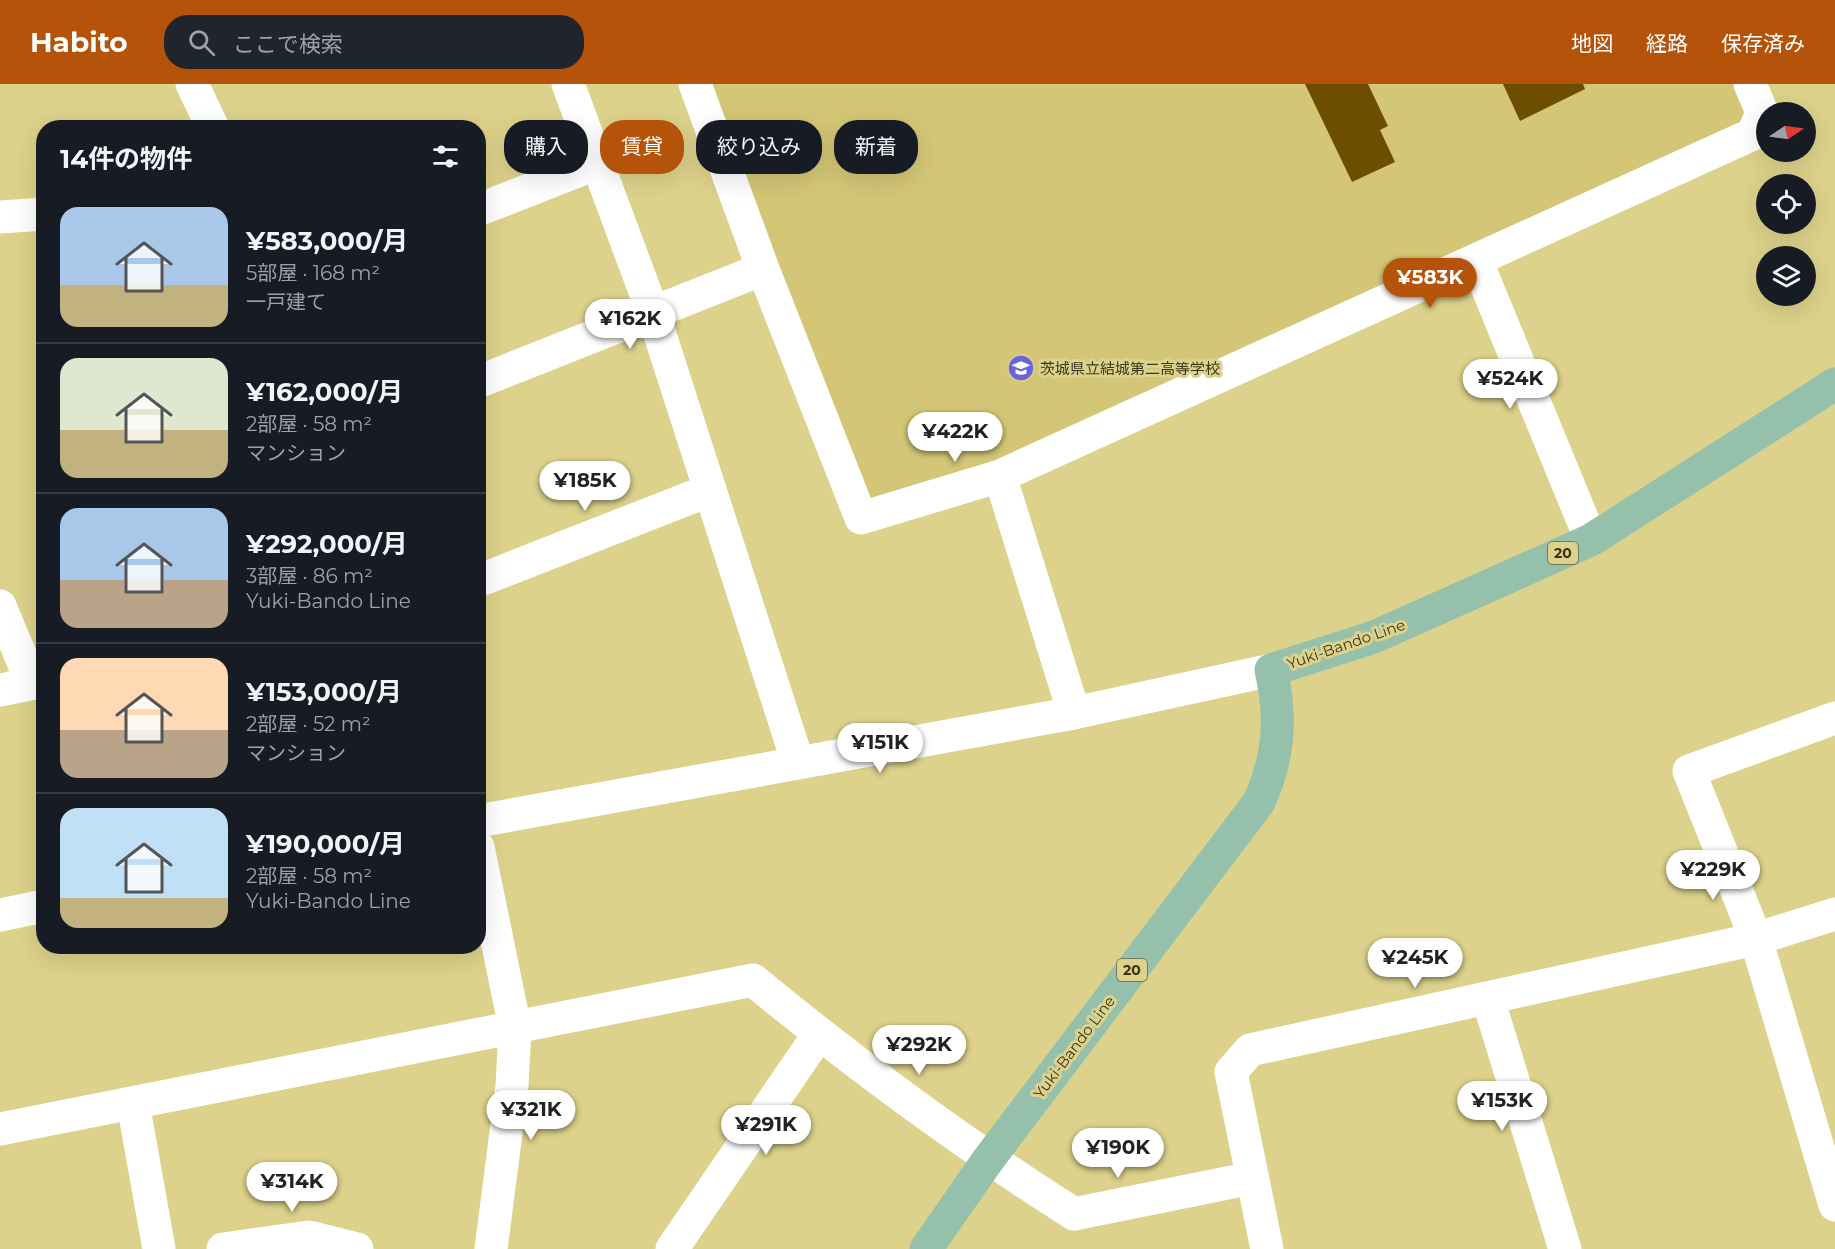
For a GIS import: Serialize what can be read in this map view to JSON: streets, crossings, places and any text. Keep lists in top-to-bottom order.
{
  "streets": {
    "main road": ["20", "Yuki-Bando Line"]
  },
  "places": {
    "school or university": ["茨城県立結城第二高等学校"]
  },
  "north": "right",
  "page": {
    "header": "Habito",
    "search": "ここで検索",
    "nav": ["地図", "経路", "保存済み"],
    "chip": [
      "購入",
      "賃貸",
      "絞り込み",
      "新着"
    ],
    "heading": "14件の物件",
    "list": [
      {
        "name": "¥583,000/月",
        "note": "5部屋 · 168 m² · 一戸建て"
      },
      {
        "name": "¥162,000/月",
        "note": "2部屋 · 58 m² · マンション"
      },
      {
        "name": "¥292,000/月",
        "note": "3部屋 · 86 m² · Yuki-Bando Line"
      },
      {
        "name": "¥153,000/月",
        "note": "2部屋 · 52 m² · マンション"
      },
      {
        "name": "¥190,000/月",
        "note": "2部屋 · 58 m² · Yuki-Bando Line"
      }
    ],
    "price": [
      "¥583K",
      "¥162K",
      "¥524K",
      "¥422K",
      "¥185K",
      "¥151K",
      "¥229K",
      "¥245K",
      "¥292K",
      "¥153K",
      "¥321K",
      "¥291K",
      "¥190K",
      "¥314K"
    ]
  }
}
